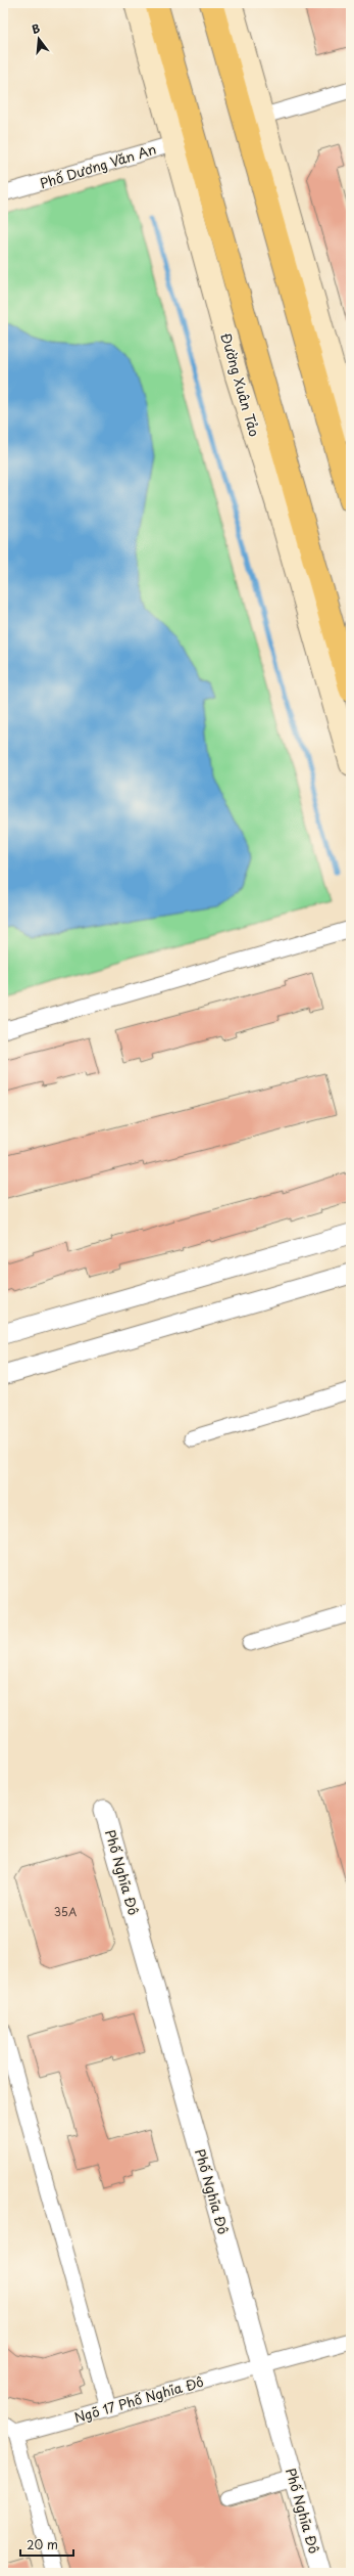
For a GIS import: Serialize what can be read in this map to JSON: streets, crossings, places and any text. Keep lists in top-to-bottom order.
{
  "streets": {
    "main road": ["Đường Xuân Tảo"],
    "street": ["Phố Dương Văn An", "Phố Nghĩa Đô", "Ngõ 17 Phố Nghĩa Đô"]
  },
  "crossings": [
    ["Phố Dương Văn An", "Đường Xuân Tảo"],
    ["Phố Nghĩa Đô", "Ngõ 17 Phố Nghĩa Đô"]
  ],
  "house_numbers": ["35A"],
  "scale_bar": "20 m",
  "north": "top"
}
